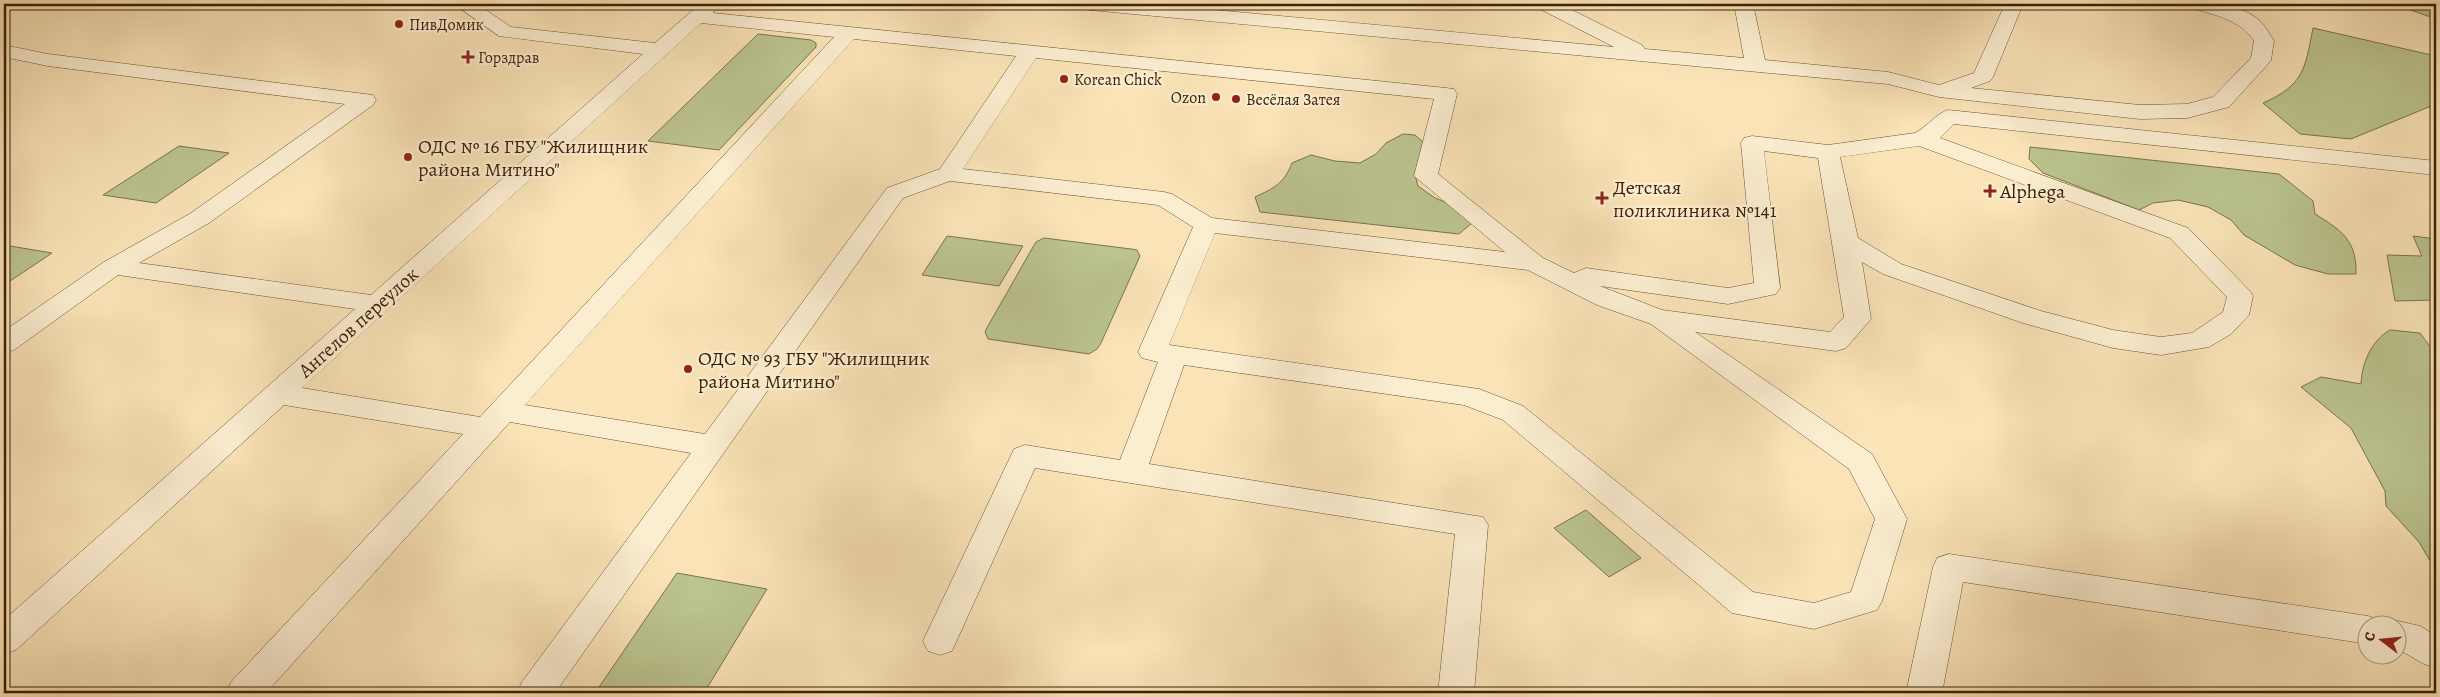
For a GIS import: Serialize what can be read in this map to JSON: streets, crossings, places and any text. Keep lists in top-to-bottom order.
{
  "streets": {
    "street": ["Ангелов переулок"]
  },
  "places": {
    "other": [
      "ПивДомик",
      "Korean Chick",
      "Ozon",
      "Весёлая Затея",
      "ОДС № 16 ГБУ \"Жилищник района Митино\"",
      "ОДС № 93 ГБУ \"Жилищник района Митино\""
    ],
    "health": ["Горздрав", "Alphega", "Детская поликлиника №141"]
  },
  "north": "left"
}
